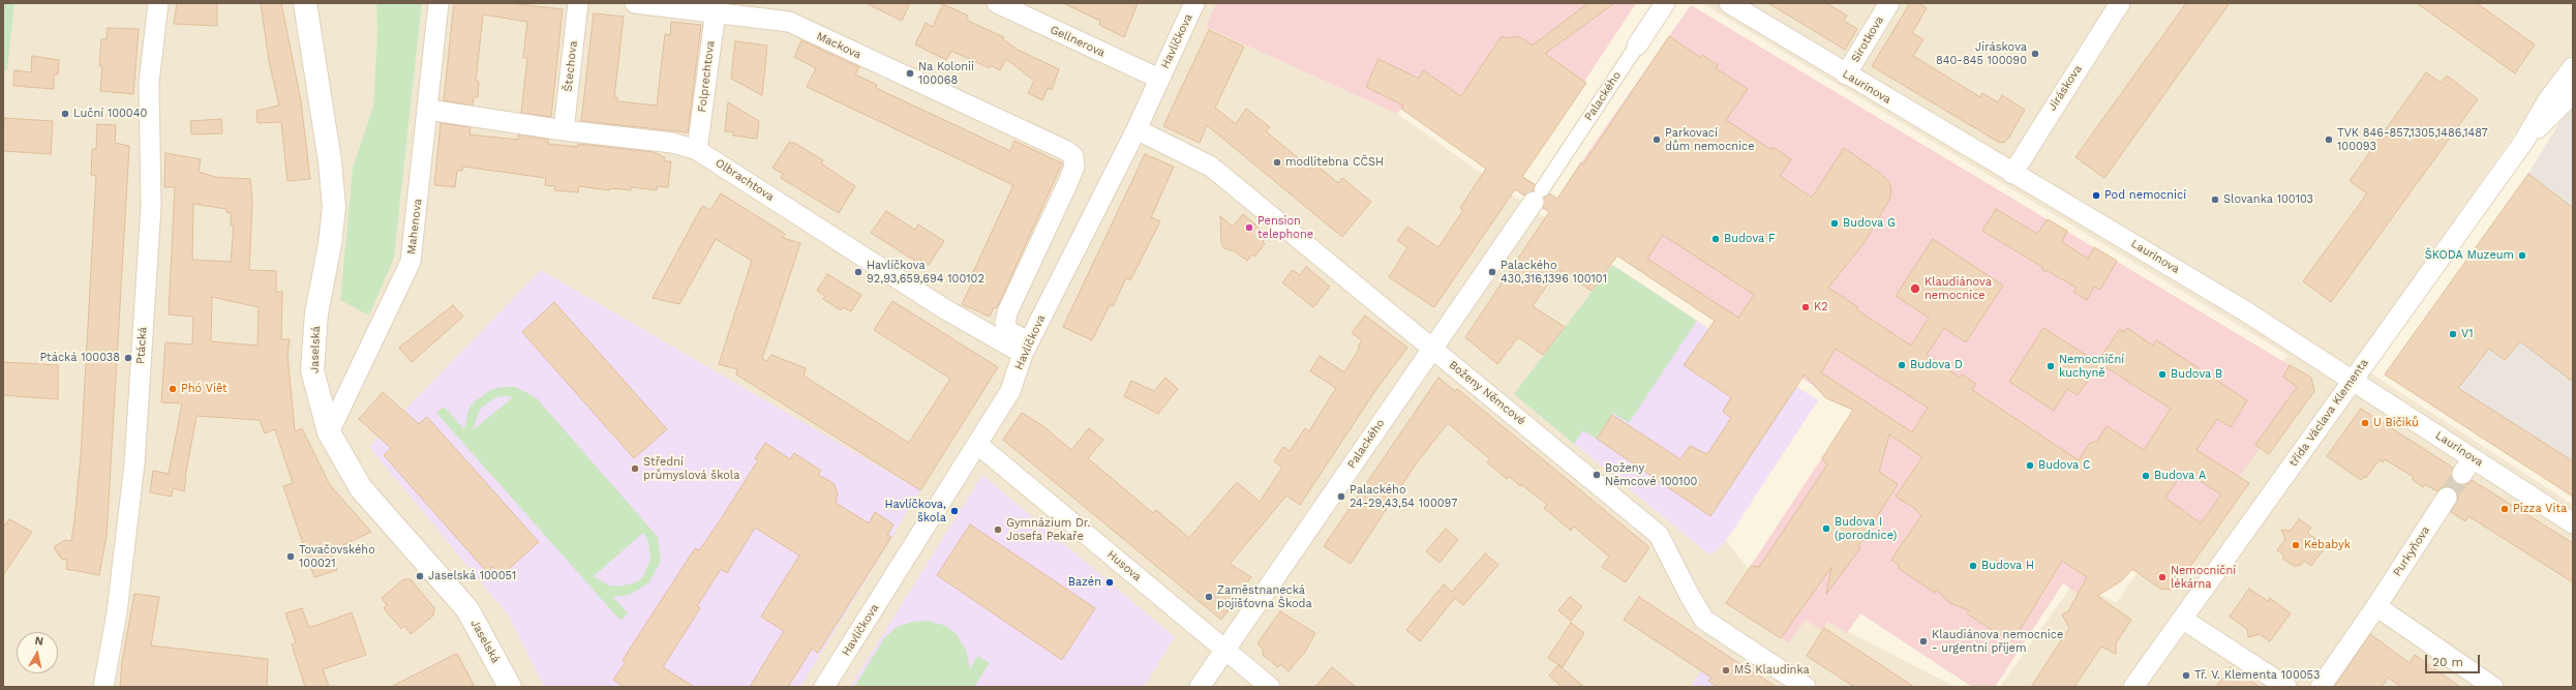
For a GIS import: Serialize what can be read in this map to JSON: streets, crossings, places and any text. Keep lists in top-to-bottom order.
{
  "streets": {
    "street": [
      "Sirotkova",
      "Gellnerova",
      "Havlíčkova",
      "Mackova",
      "Štechova",
      "Folprechtova",
      "Laurinova",
      "Jiráskova",
      "Palackého",
      "Olbrachtova",
      "Mahenova",
      "Ptácká",
      "Jaselská",
      "Boženy Němcové",
      "třída Václava Klementa",
      "Purkyňova",
      "Husova"
    ]
  },
  "crossings": [
    ["Sirotkova", "Laurinova"],
    ["Gellnerova", "Havlíčkova"],
    ["Havlíčkova", "Mackova"],
    ["Havlíčkova", "Olbrachtova"],
    ["Havlíčkova", "Boženy Němcové"],
    ["Havlíčkova", "Husova"],
    ["Mackova", "Folprechtova"],
    ["Mackova", "Olbrachtova"],
    ["Štechova", "Olbrachtova"],
    ["Folprechtova", "Olbrachtova"],
    ["Laurinova", "Jiráskova"],
    ["Laurinova", "třída Václava Klementa"],
    ["Palackého", "Boženy Němcové"],
    ["Palackého", "Husova"],
    ["Olbrachtova", "Mahenova"],
    ["Mahenova", "Jaselská"]
  ],
  "places": [
    "Jiráskova 840-845 100090",
    "Na Kolonii 100068",
    "Luční 100040",
    "Parkovací dům nemocnice",
    "TVK 846-857,1305,1486,1487 100093",
    "modlitebna CČSH",
    "Pod nemocnicí",
    "Slovanka 100103",
    "Budova G",
    "Pension telephone",
    "Budova F",
    "ŠKODA Muzeum",
    "Havlíčkova 92,93,659,694 100102",
    "Palackého 430,316,1396 100101",
    "Klaudiánova nemocnice",
    "K2",
    "V1",
    "Ptácká 100038",
    "Budova D",
    "Nemocniční kuchyně",
    "Budova B",
    "Phó Viêt",
    "U Bičiků",
    "Budova C",
    "Střední průmyslová škola",
    "Boženy Němcové 100100",
    "Budova A",
    "Palackého 24-29,43,54 100097",
    "Pizza Vita",
    "Havlíčkova, škola",
    "Budova I (porodnice)",
    "Gymnázium Dr. Josefa Pekaře",
    "Kebabyk",
    "Tovačovského 100021",
    "Budova H",
    "Jaselská 100051",
    "Nemocniční lékárna",
    "Bazén",
    "Zaměstnanecká pojišťovna Škoda",
    "Klaudiánova nemocnice - urgentní příjem",
    "MŠ Klaudinka",
    "Tř. V. Klementa 100053"
  ],
  "scale_bar": "20 m",
  "north": "top"
}
